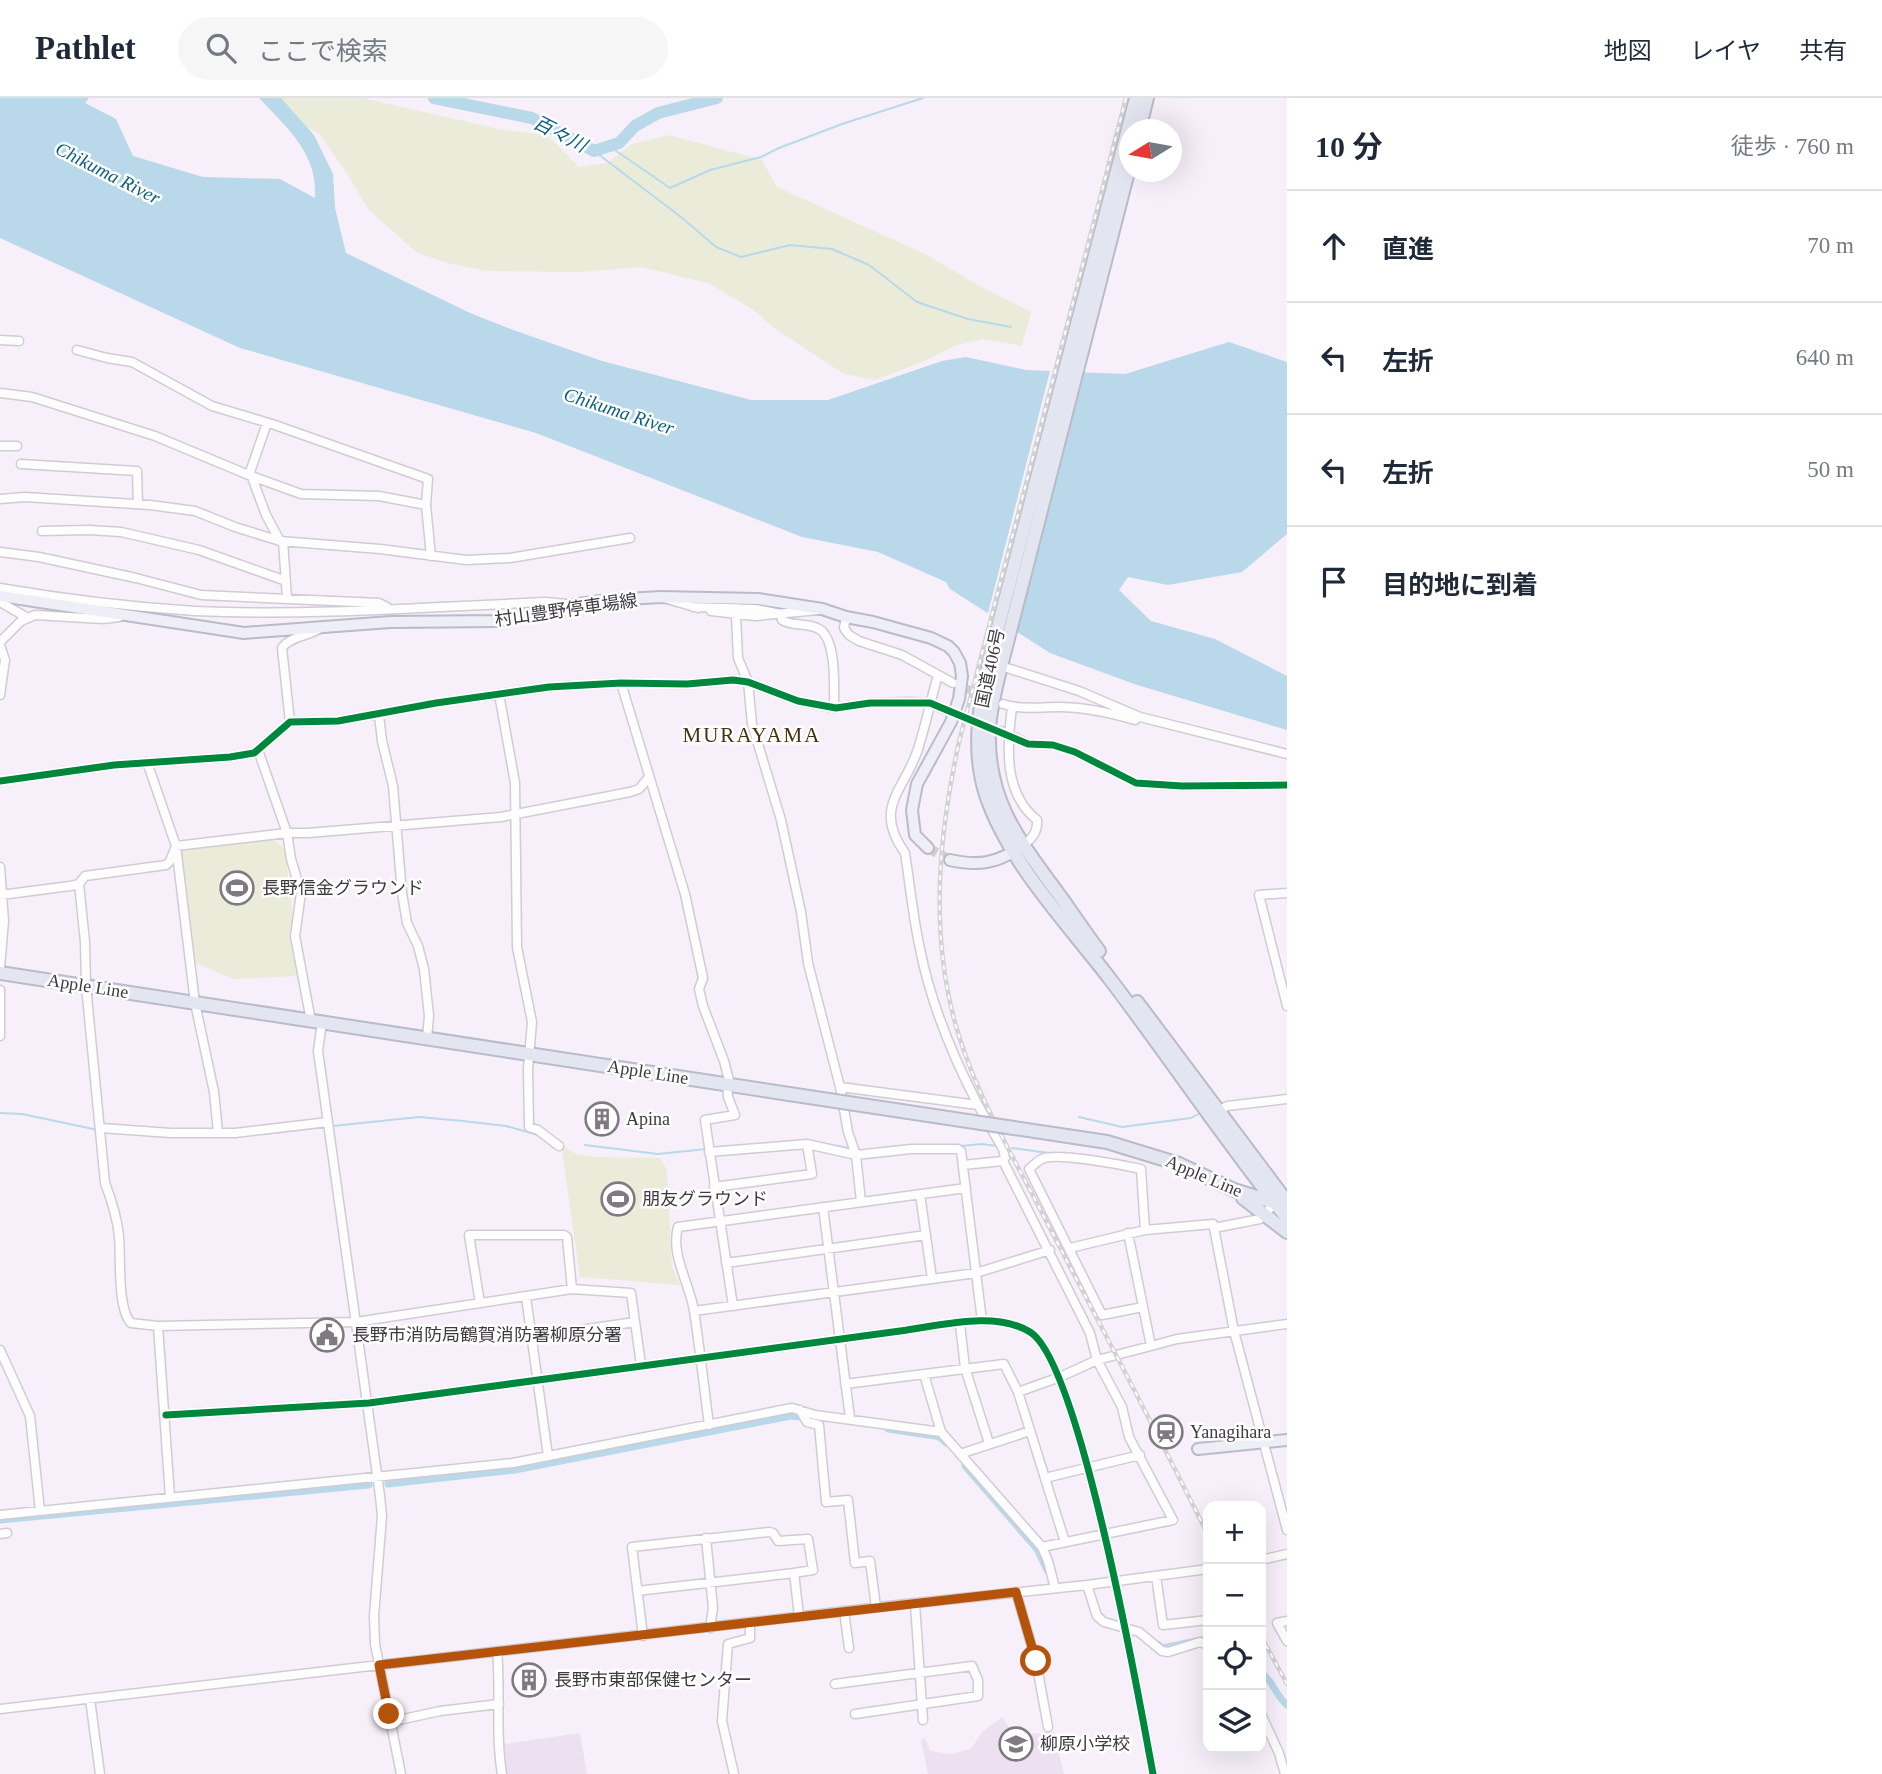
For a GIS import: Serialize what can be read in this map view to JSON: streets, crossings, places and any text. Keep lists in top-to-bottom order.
{
  "streets": {
    "highway": ["国道406号", "Apple Line"],
    "main road": ["村山豊野停車場線"]
  },
  "crossings": [
    ["国道406号", "Apple Line"]
  ],
  "districts": ["MURAYAMA"],
  "water": ["百々川", "Chikuma River"],
  "places": {
    "sports": ["長野信金グラウンド", "朋友グラウンド"],
    "building": ["Apina", "長野市東部保健センター"],
    "public building": ["長野市消防局鶴賀消防署柳原分署"],
    "station": ["Yanagihara"],
    "school or university": ["柳原小学校"]
  },
  "north": "left",
  "page": {
    "header": "Pathlet",
    "search": "ここで検索",
    "nav": ["地図", "レイヤ", "共有"],
    "heading": ["10 分", "徒歩 · 760 m"],
    "list": [
      ["直進", "70 m"],
      ["左折", "640 m"],
      ["左折", "50 m"],
      "目的地に到着"
    ],
    "map_buttons": ["+", "−"]
  }
}
